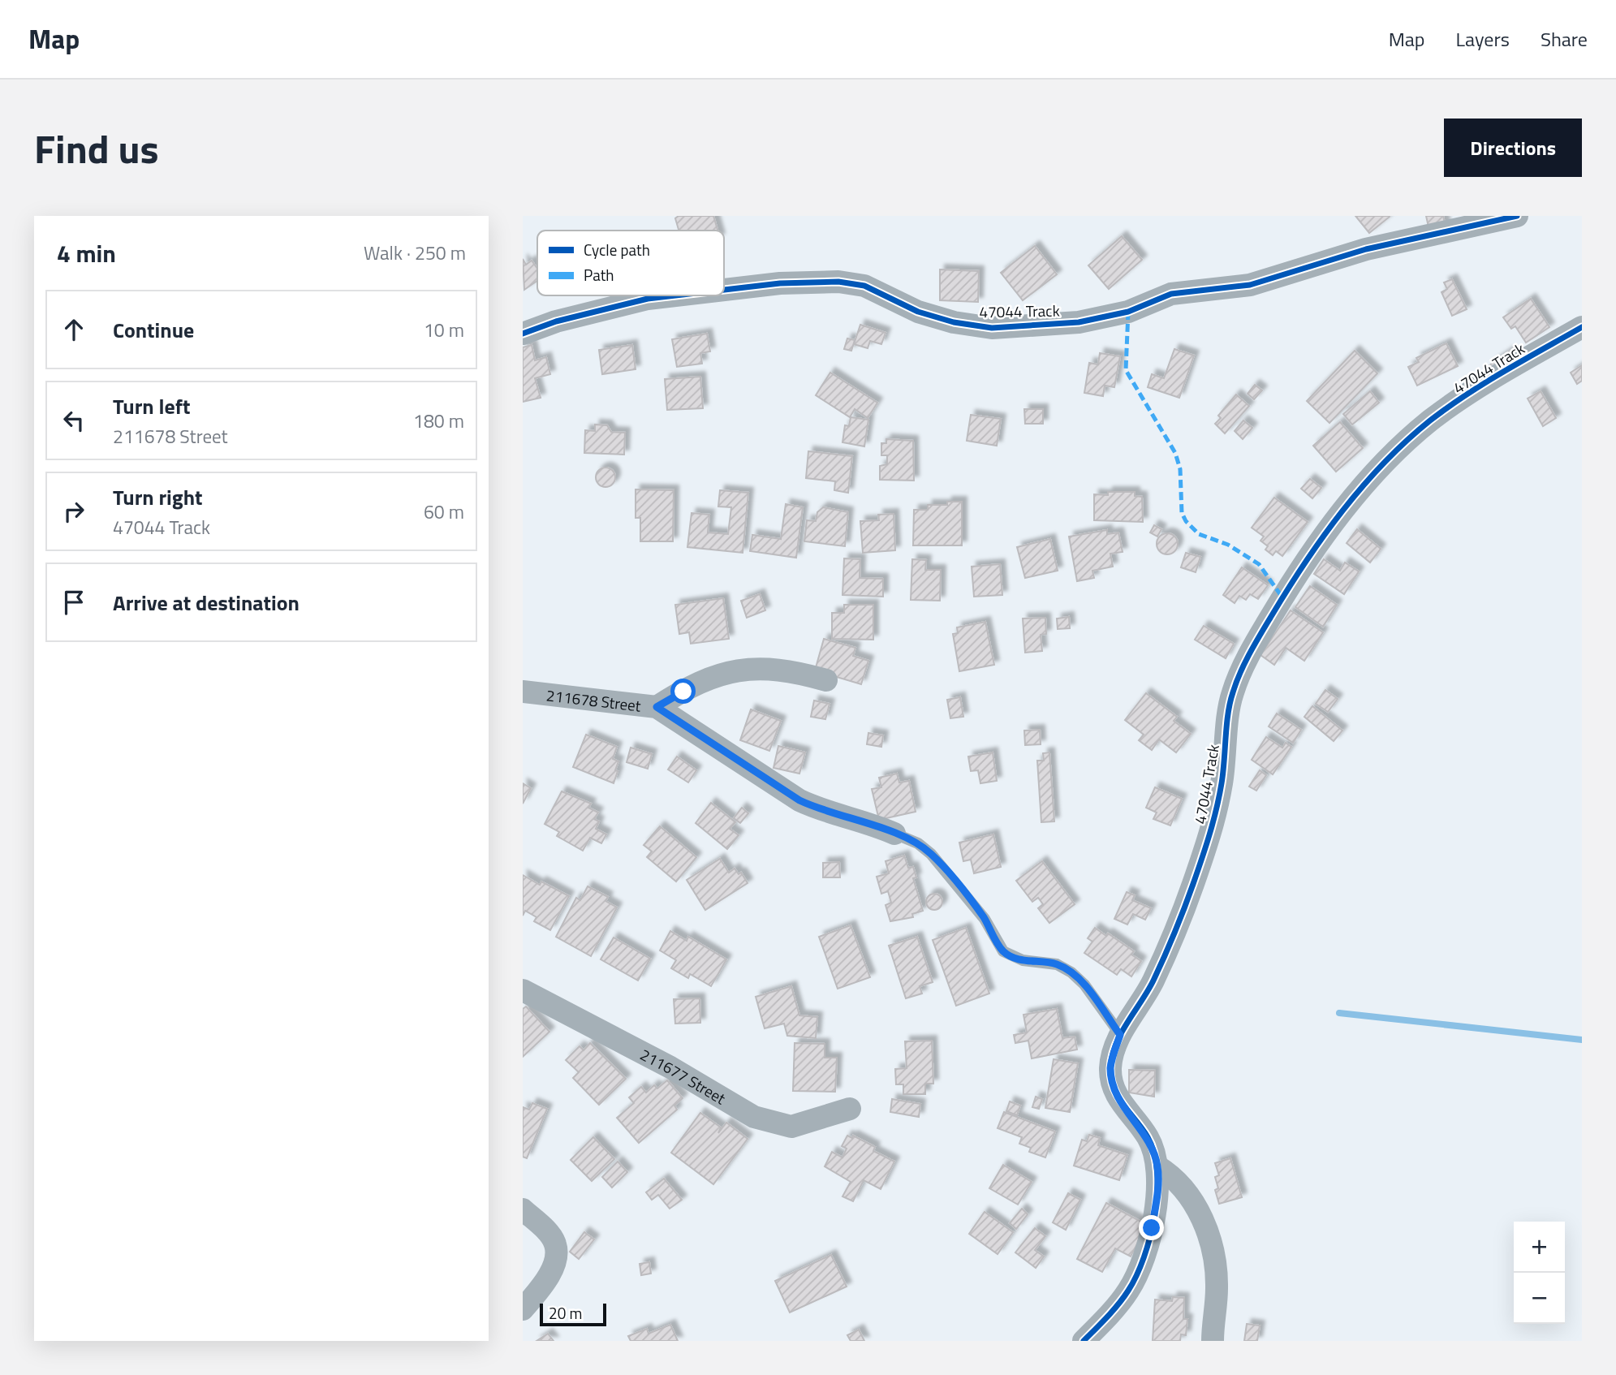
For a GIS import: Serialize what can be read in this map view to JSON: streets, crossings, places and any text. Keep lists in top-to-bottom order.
{
  "streets": {
    "street": ["47044 Track", "211678 Street", "211677 Street"]
  },
  "crossings": [
    ["47044 Track", "211678 Street"]
  ],
  "legend": ["Cycle path", "Path"],
  "scale_bar": "20 m",
  "page": {
    "header": "Map",
    "nav": ["Map", "Layers", "Share"],
    "title": "Find us",
    "buttons": "Directions",
    "heading": ["4 min", "Walk · 250 m"],
    "list": [
      ["Continue", "10 m"],
      ["Turn left", "211678 Street", "180 m"],
      ["Turn right", "47044 Track", "60 m"],
      "Arrive at destination"
    ],
    "map_buttons": ["+", "−"],
    "scale": "20 m"
  }
}
